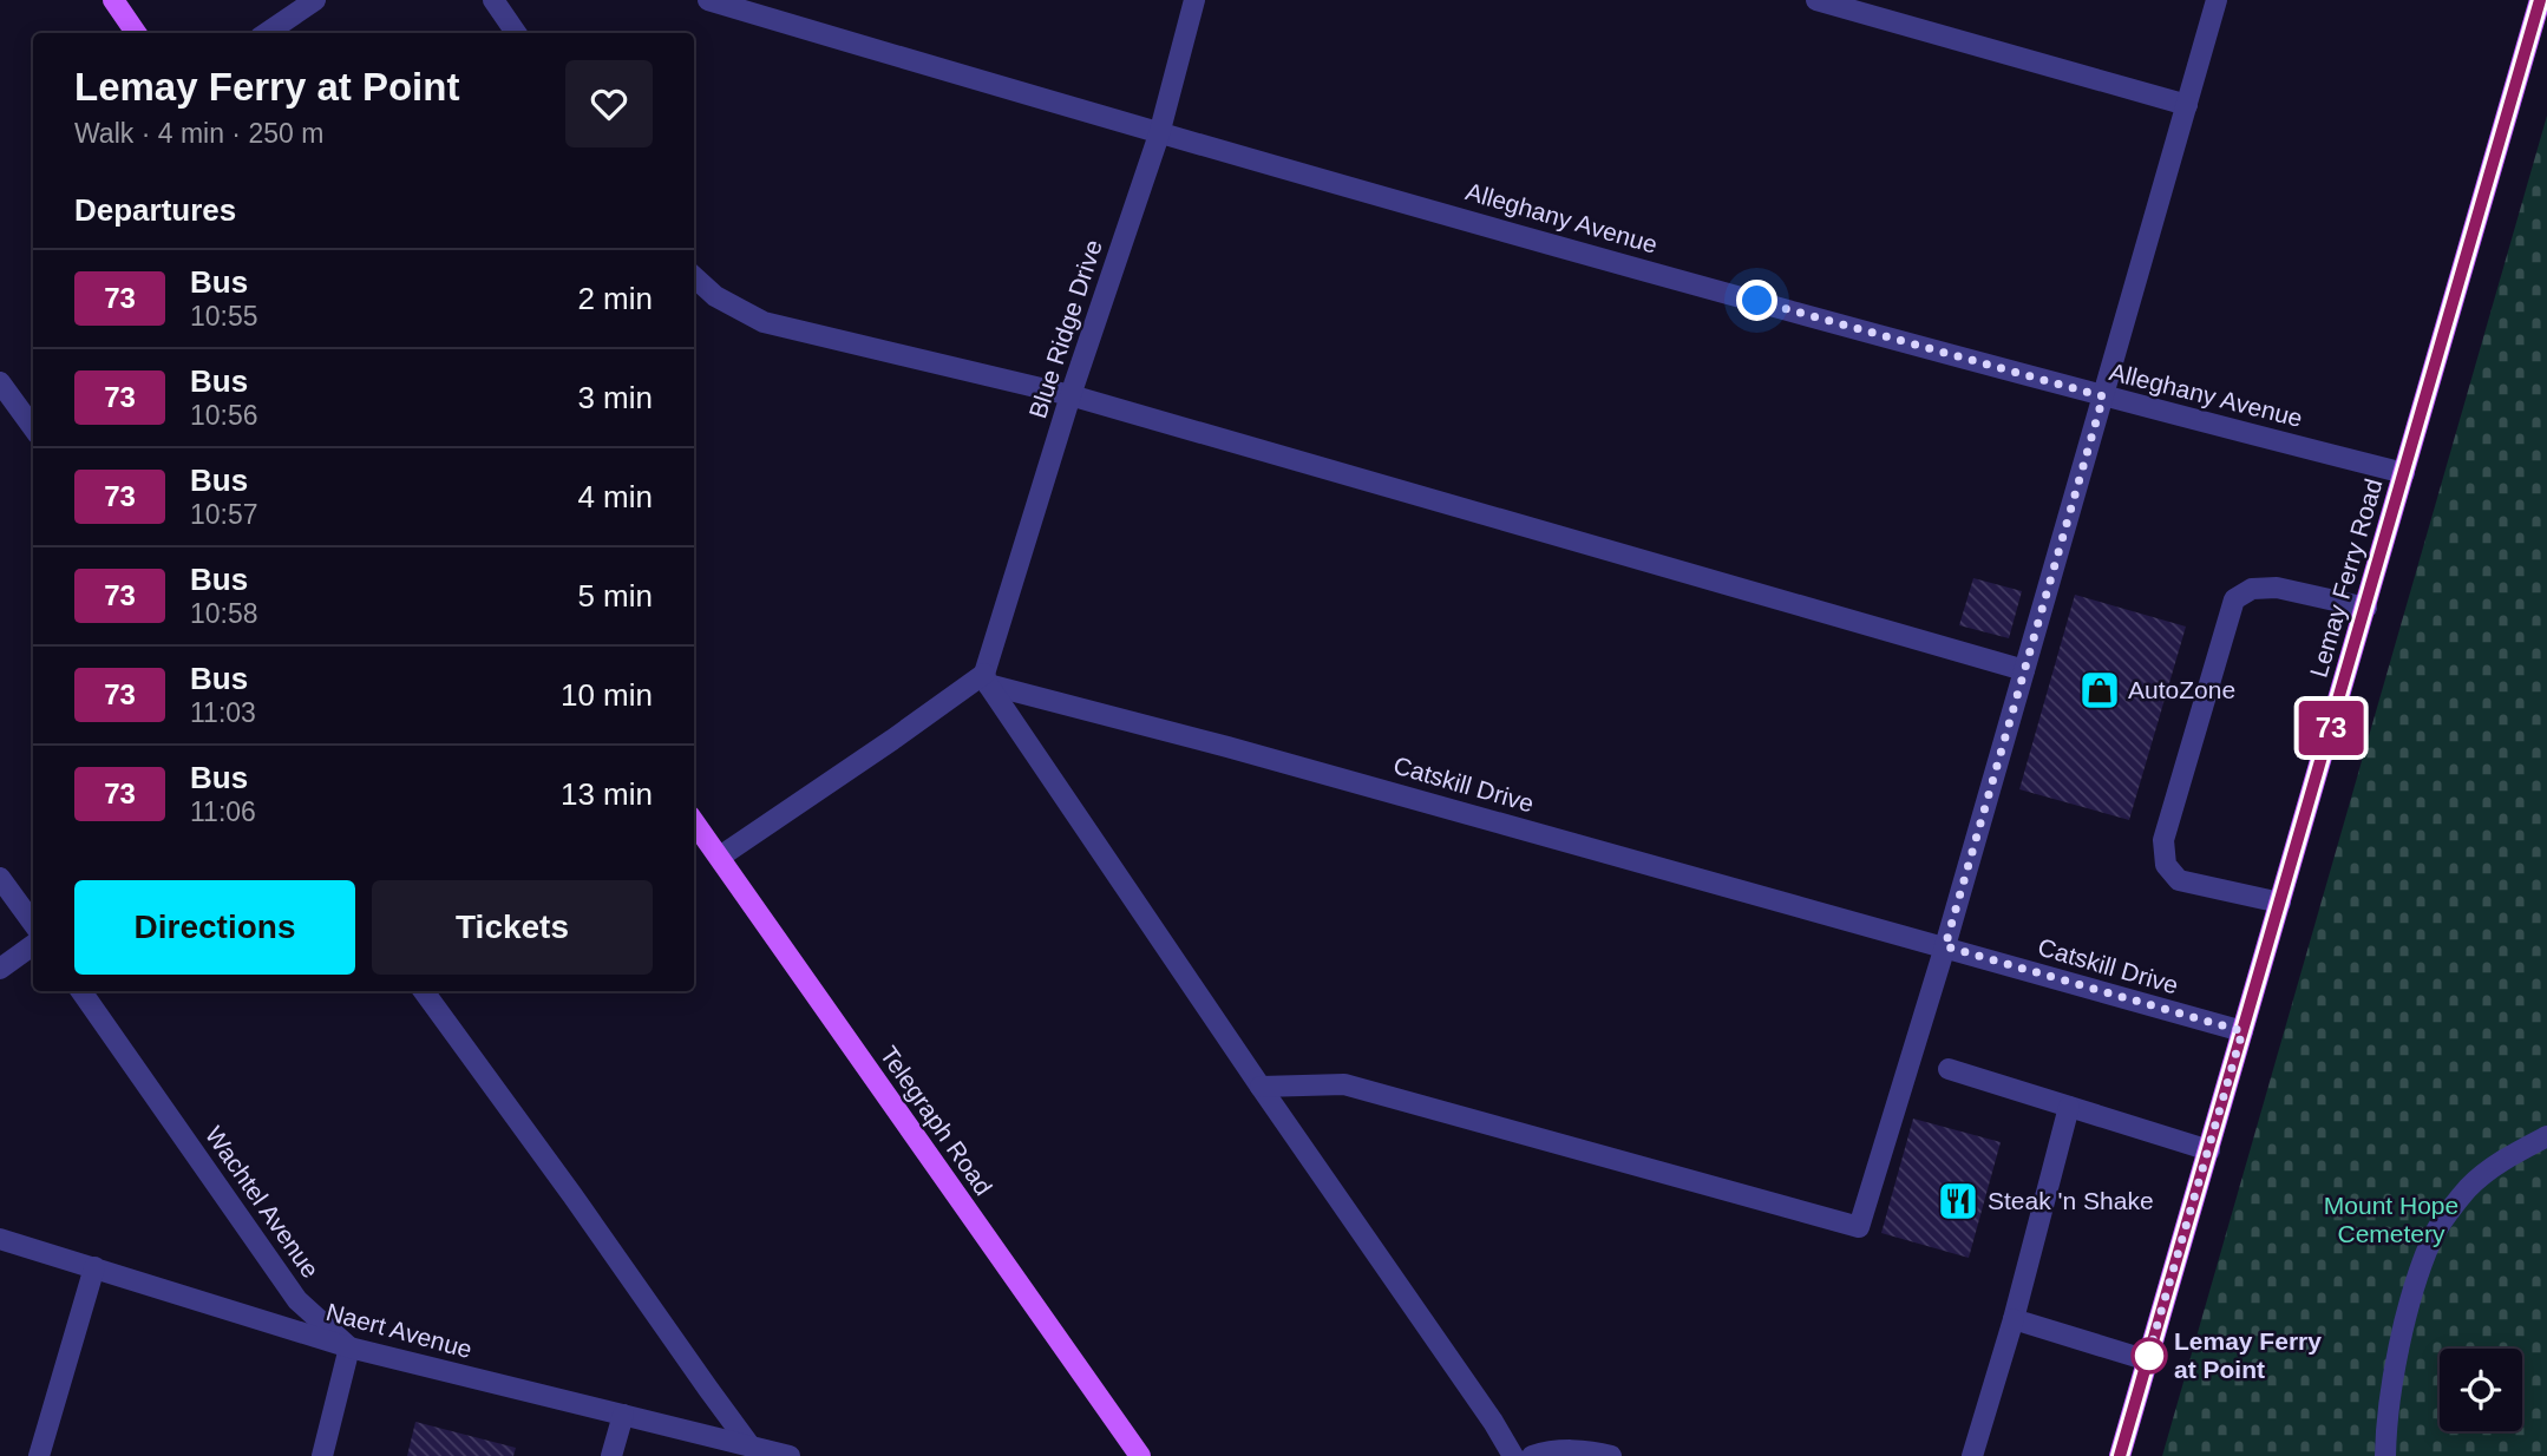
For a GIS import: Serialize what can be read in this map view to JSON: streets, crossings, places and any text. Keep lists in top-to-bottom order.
{
  "streets": {
    "main road": ["Lemay Ferry Road", "Telegraph Road"],
    "street": [
      "Alleghany Avenue",
      "Blue Ridge Drive",
      "Catskill Drive",
      "Wachtel Avenue",
      "Naert Avenue"
    ]
  },
  "crossings": [
    ["Alleghany Avenue", "Blue Ridge Drive"],
    ["Alleghany Avenue", "Lemay Ferry Road"],
    ["Blue Ridge Drive", "Catskill Drive"],
    ["Lemay Ferry Road", "Catskill Drive"],
    ["Wachtel Avenue", "Naert Avenue"]
  ],
  "parks": ["Mount Hope Cemetery"],
  "places": {
    "shop": ["AutoZone"],
    "restaurant": ["Steak 'n Shake"],
    "other": ["Lemay Ferry at Point"]
  },
  "lines": ["bus line 73"],
  "page": {
    "on_map": "73",
    "heading": [
      ["Lemay Ferry at Point", "Walk · 4 min · 250 m"],
      "Departures"
    ],
    "list": [
      {
        "mark": "73",
        "name": "Bus",
        "note": "10:55",
        "value": "2 min"
      },
      {
        "mark": "73",
        "name": "Bus",
        "note": "10:56",
        "value": "3 min"
      },
      {
        "mark": "73",
        "name": "Bus",
        "note": "10:57",
        "value": "4 min"
      },
      {
        "mark": "73",
        "name": "Bus",
        "note": "10:58",
        "value": "5 min"
      },
      {
        "mark": "73",
        "name": "Bus",
        "note": "11:03",
        "value": "10 min"
      },
      {
        "mark": "73",
        "name": "Bus",
        "note": "11:06",
        "value": "13 min"
      }
    ],
    "buttons": ["Directions", "Tickets"]
  }
}
